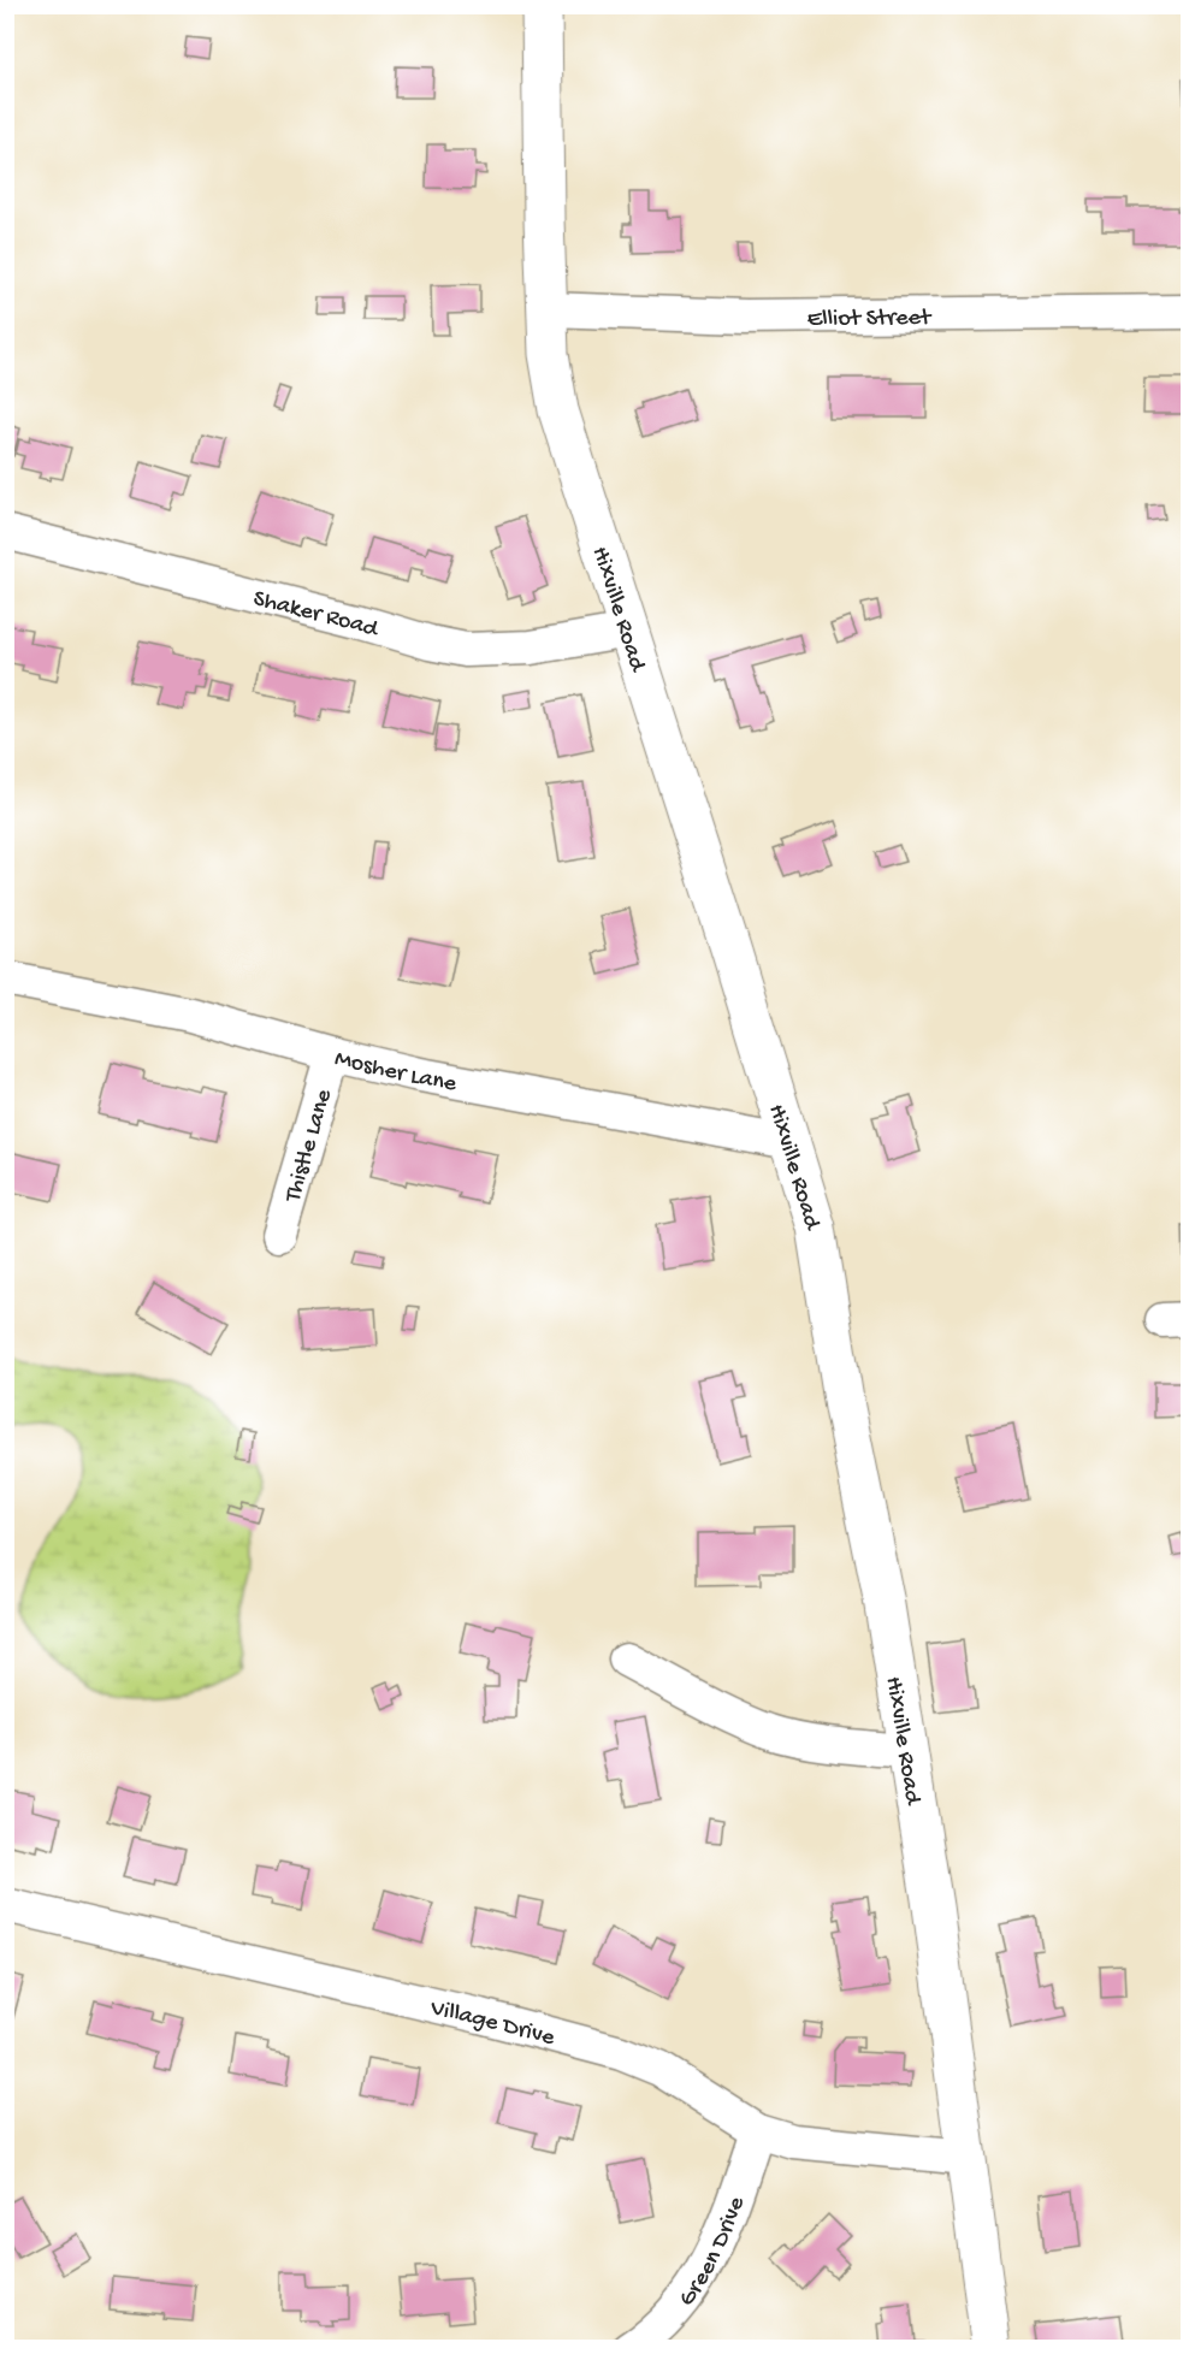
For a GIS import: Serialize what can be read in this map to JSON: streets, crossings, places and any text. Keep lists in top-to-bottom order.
{
  "streets": {
    "street": [
      "Elliot Street",
      "Hixville Road",
      "Shaker Road",
      "Mosher Lane",
      "Thistle Lane",
      "Village Drive",
      "Green Drive"
    ]
  },
  "crossings": [
    ["Elliot Street", "Hixville Road"],
    ["Hixville Road", "Shaker Road"],
    ["Hixville Road", "Mosher Lane"],
    ["Hixville Road", "Village Drive"],
    ["Mosher Lane", "Thistle Lane"],
    ["Village Drive", "Green Drive"]
  ]
}
